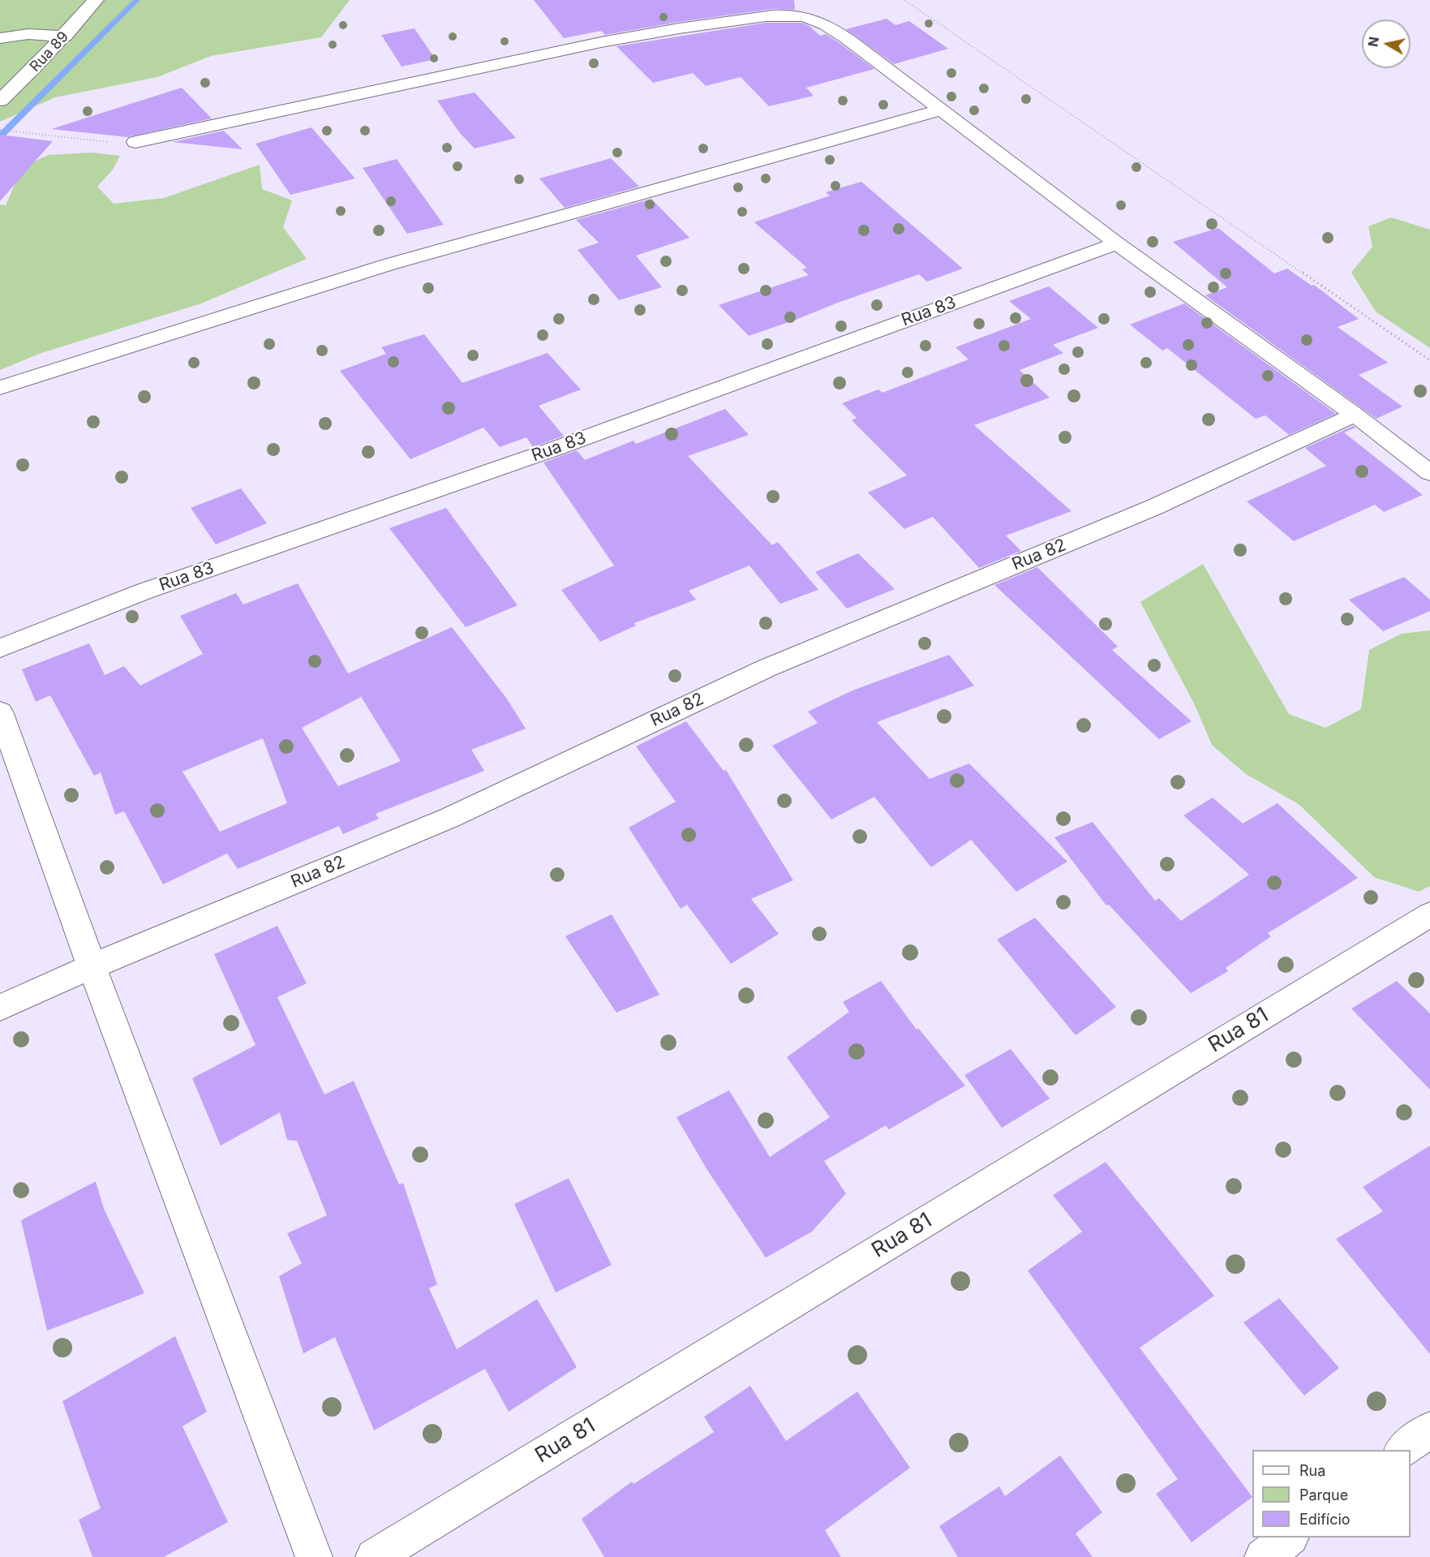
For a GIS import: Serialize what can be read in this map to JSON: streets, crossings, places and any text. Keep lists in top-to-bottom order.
{
  "streets": {
    "street": [
      "Rua 89",
      "Rua 83",
      "Rua 82",
      "Rua 81"
    ]
  },
  "legend": ["Rua", "Parque", "Edifício"],
  "north": "left"
}
